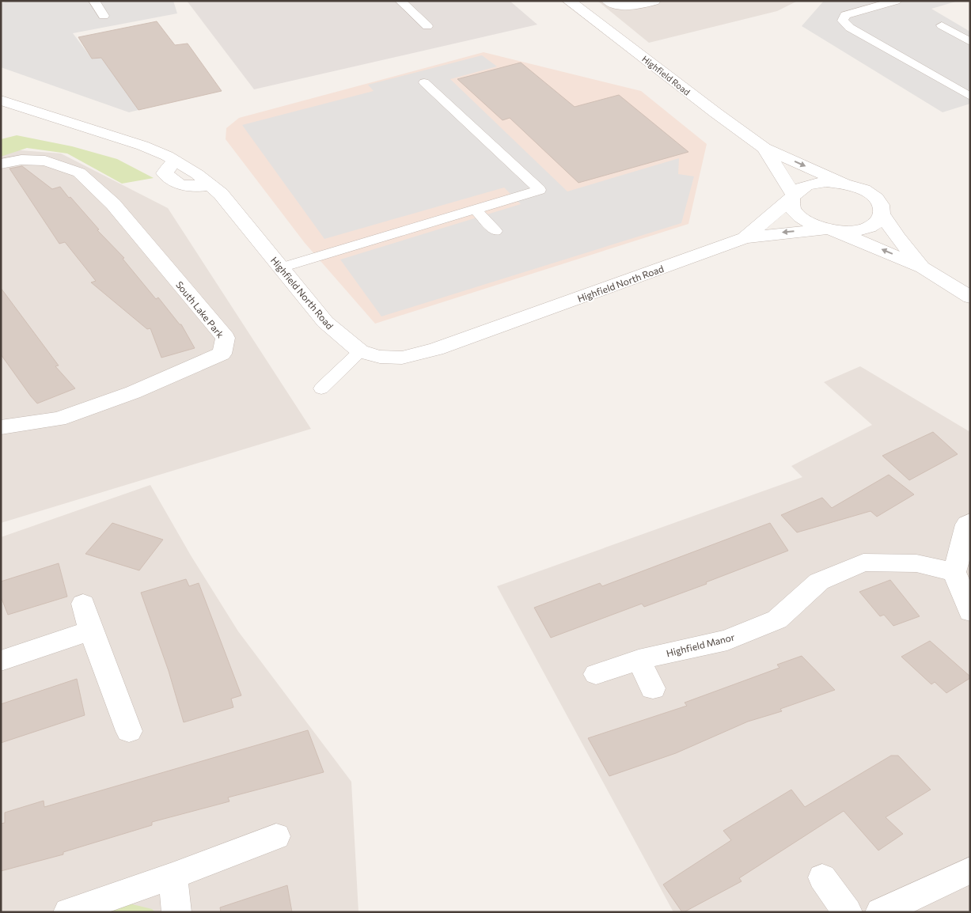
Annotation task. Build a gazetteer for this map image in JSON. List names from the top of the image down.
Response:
{
  "streets": {
    "street": [
      "Highfield Road",
      "Highfield North Road",
      "South Lake Park",
      "Highfield Manor"
    ]
  },
  "crossings": [
    ["Highfield Road", "Highfield North Road"]
  ]
}
